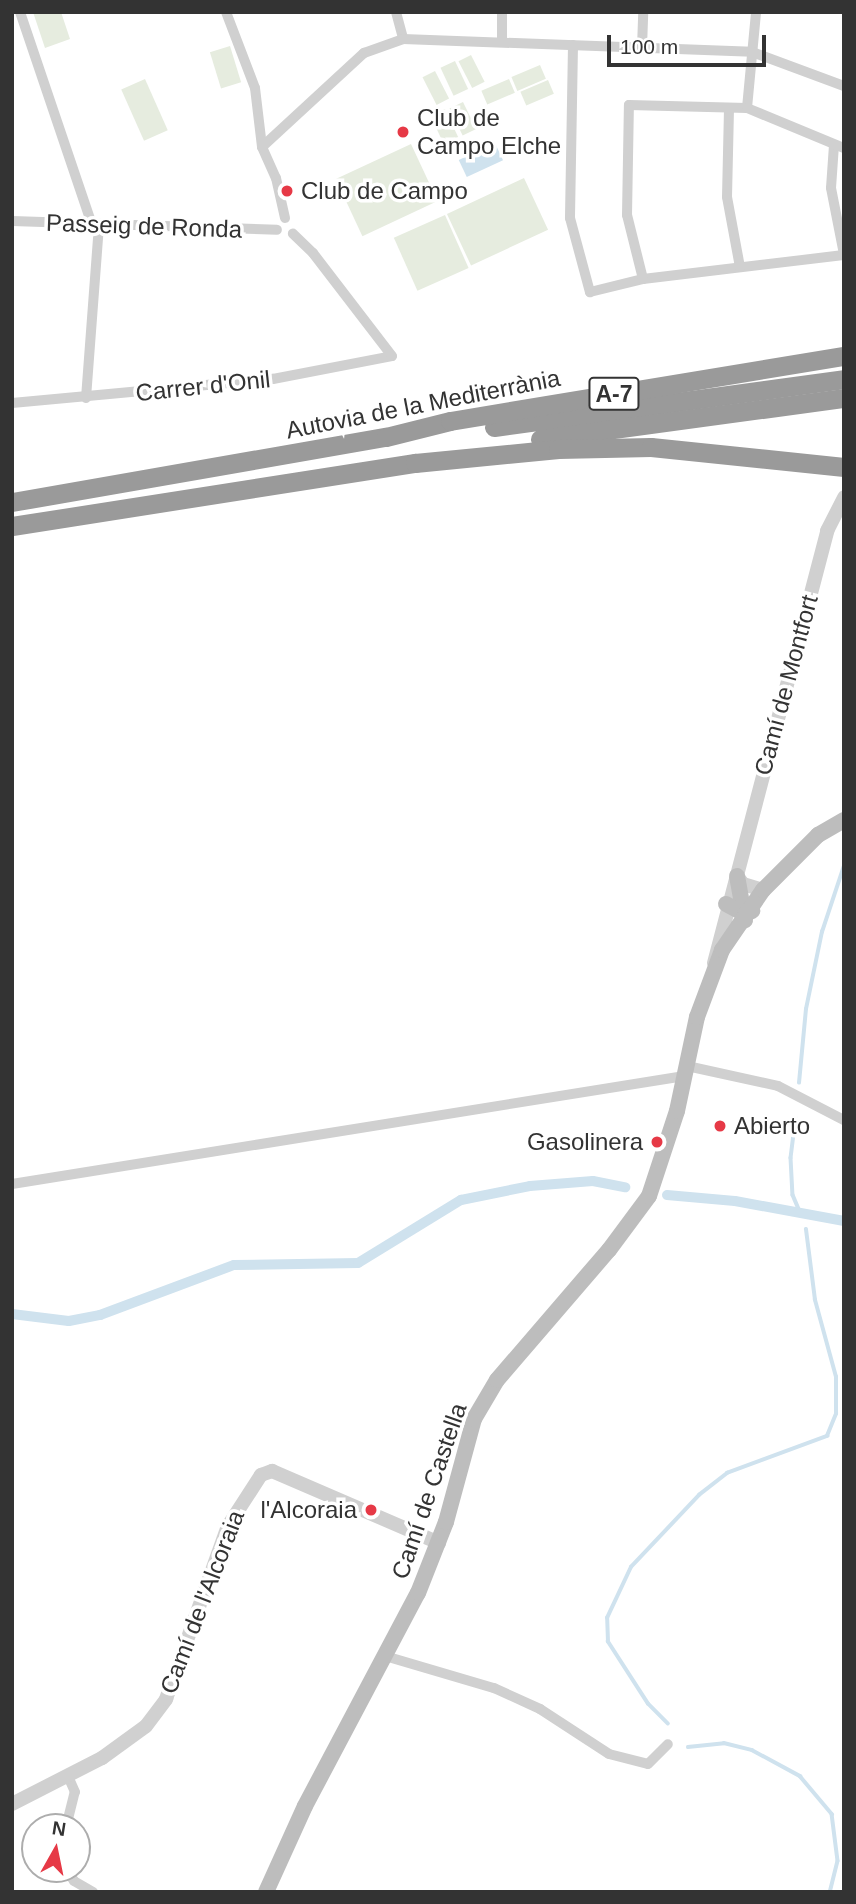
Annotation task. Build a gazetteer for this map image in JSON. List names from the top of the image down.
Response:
{
  "streets": {
    "highway": ["A-7", "Autovia de la Mediterrània"],
    "main road": ["Camí de Castella"],
    "street": [
      "Passeig de Ronda",
      "Carrer d'Onil",
      "Camí de Montfort",
      "Camí de l'Alcoraia"
    ]
  },
  "crossings": [
    ["Passeig de Ronda", "Carrer d'Onil"],
    ["Camí de Montfort", "Camí de Castella"],
    ["Camí de Castella", "Camí de l'Alcoraia"]
  ],
  "places": [
    "Club de Campo Elche",
    "Club de Campo",
    "Abierto",
    "Gasolinera",
    "l'Alcoraia"
  ],
  "scale_bar": "100 m",
  "north": "top"
}
